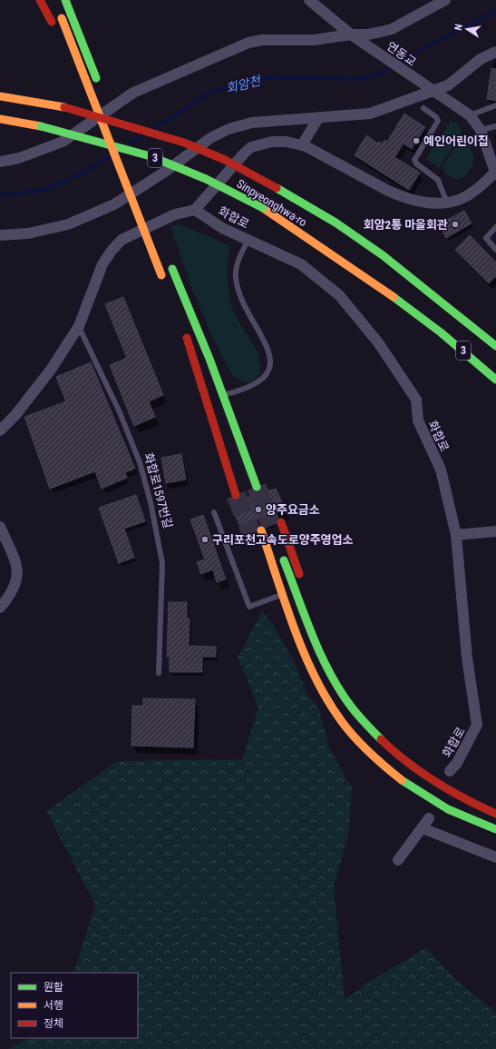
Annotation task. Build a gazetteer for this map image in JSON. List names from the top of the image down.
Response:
{
  "streets": {
    "highway": ["3", "Sinpyeonghwa-ro"],
    "street": ["연동교", "화합로"],
    "lane": ["화합로1597번길"]
  },
  "water": ["회암천"],
  "places": [
    "예인어린이집",
    "회암2통 마을회관",
    "양주요금소",
    "구리포천고속도로양주영업소"
  ],
  "legend": ["원활", "서행", "정체"],
  "north": "left"
}
